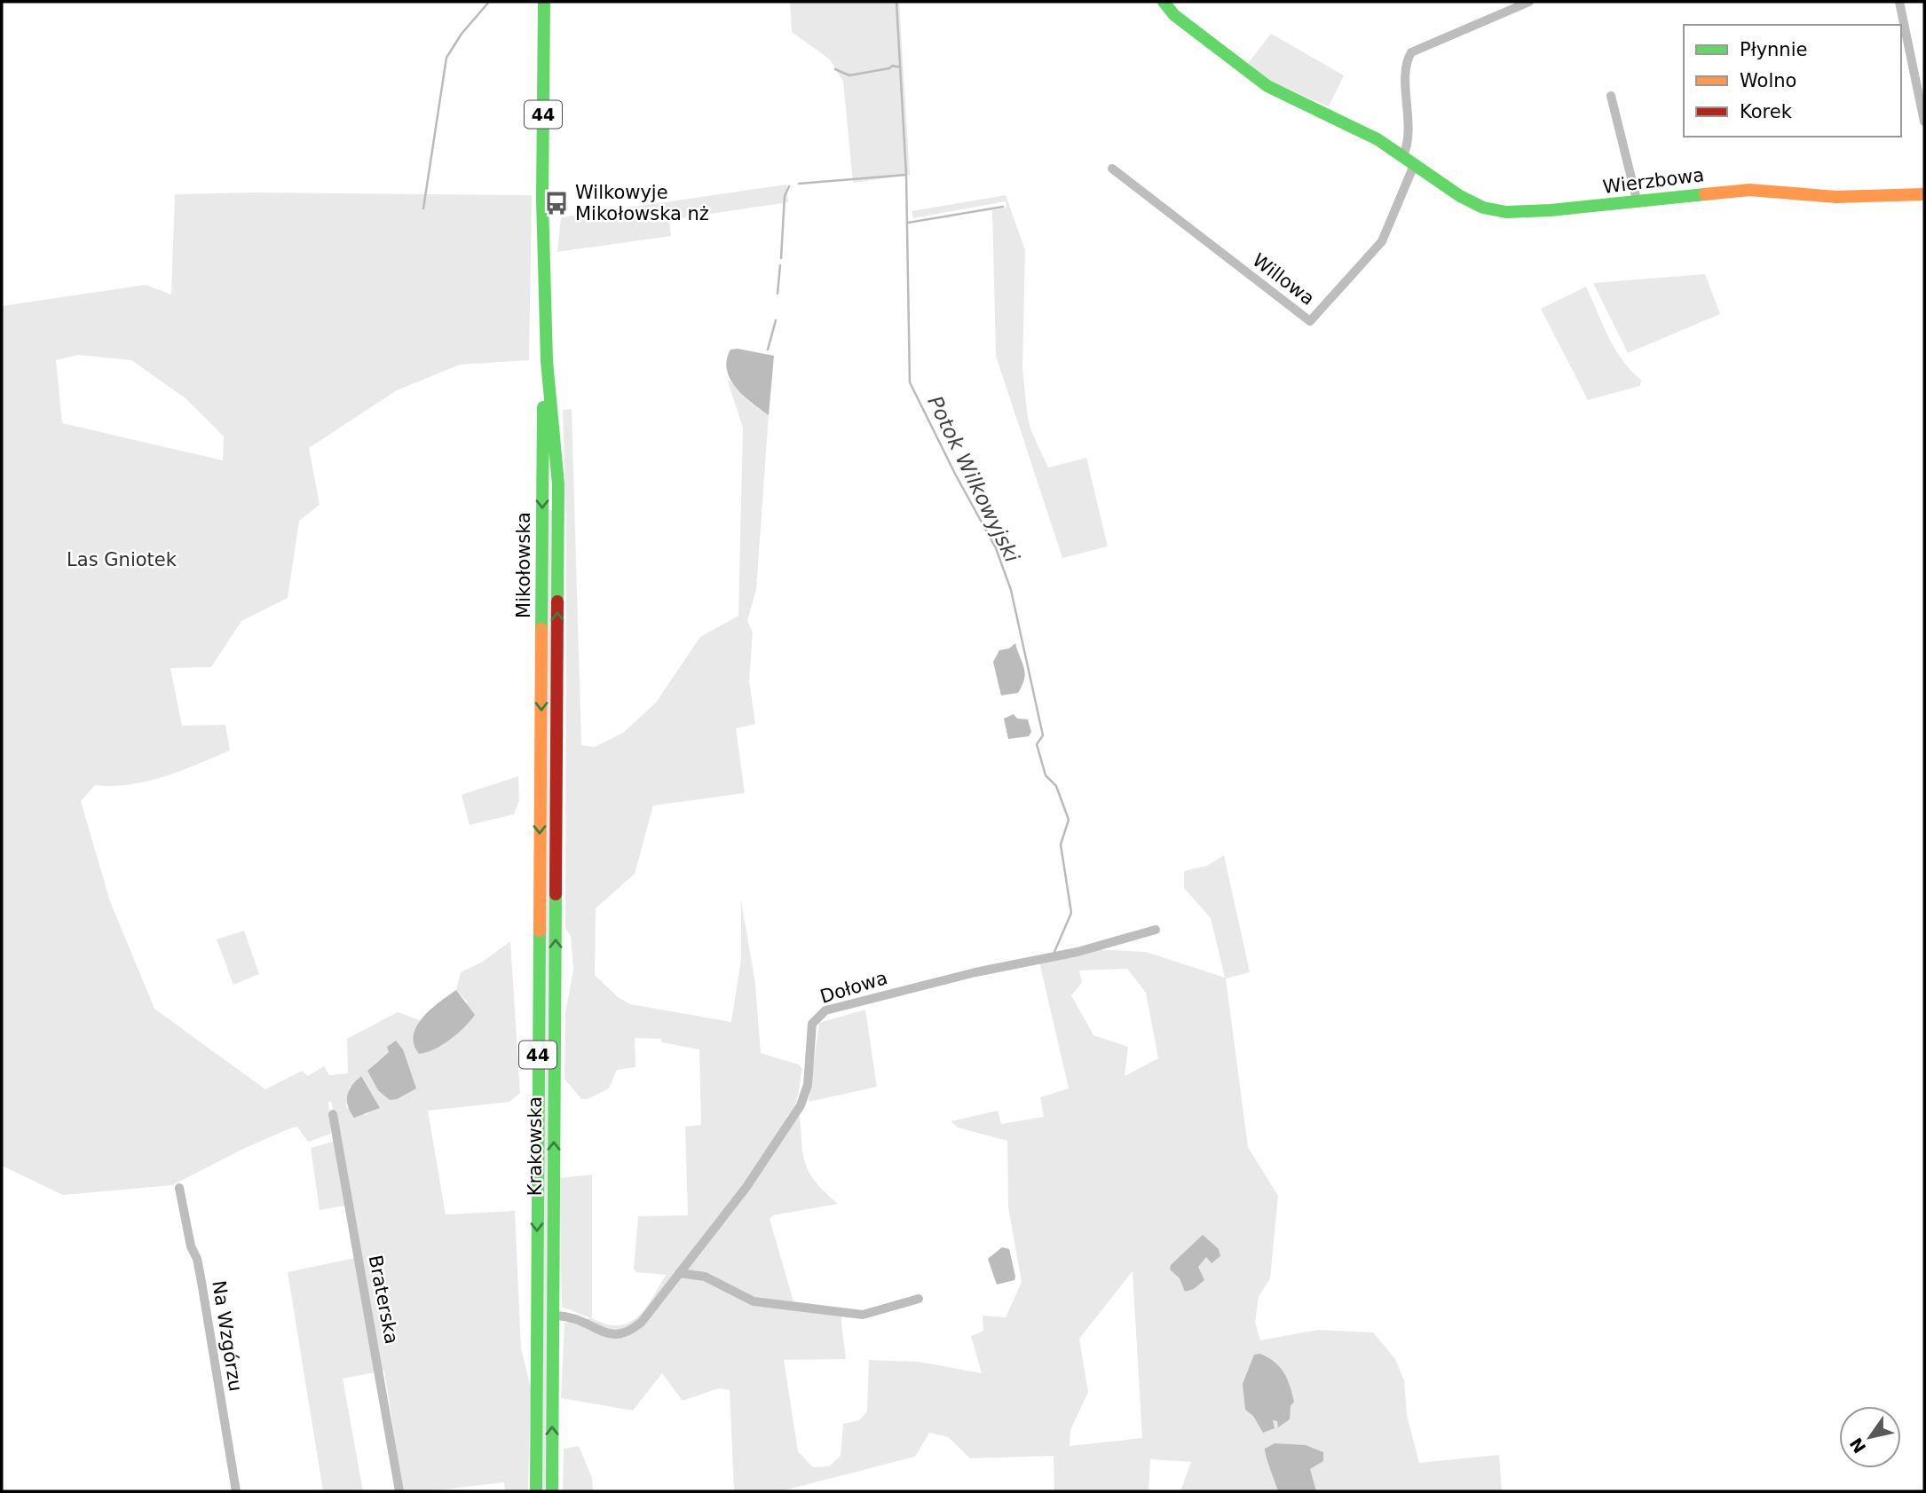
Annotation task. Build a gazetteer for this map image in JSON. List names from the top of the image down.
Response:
{
  "streets": {
    "main road": [
      "44",
      "Wierzbowa",
      "Mikołowska",
      "Krakowska"
    ],
    "street": [
      "Willowa",
      "Dołowa",
      "Braterska",
      "Na Wzgórzu"
    ]
  },
  "crossings": [
    ["Wierzbowa", "Willowa"],
    ["Mikołowska", "Krakowska"],
    ["Dołowa", "Krakowska"]
  ],
  "water": ["Potok Wilkowyjski"],
  "parks": ["Las Gniotek"],
  "places": {
    "bus stop": ["Wilkowyje Mikołowska nż"]
  },
  "legend": ["Płynnie", "Wolno", "Korek"],
  "north": "bottom left"
}
